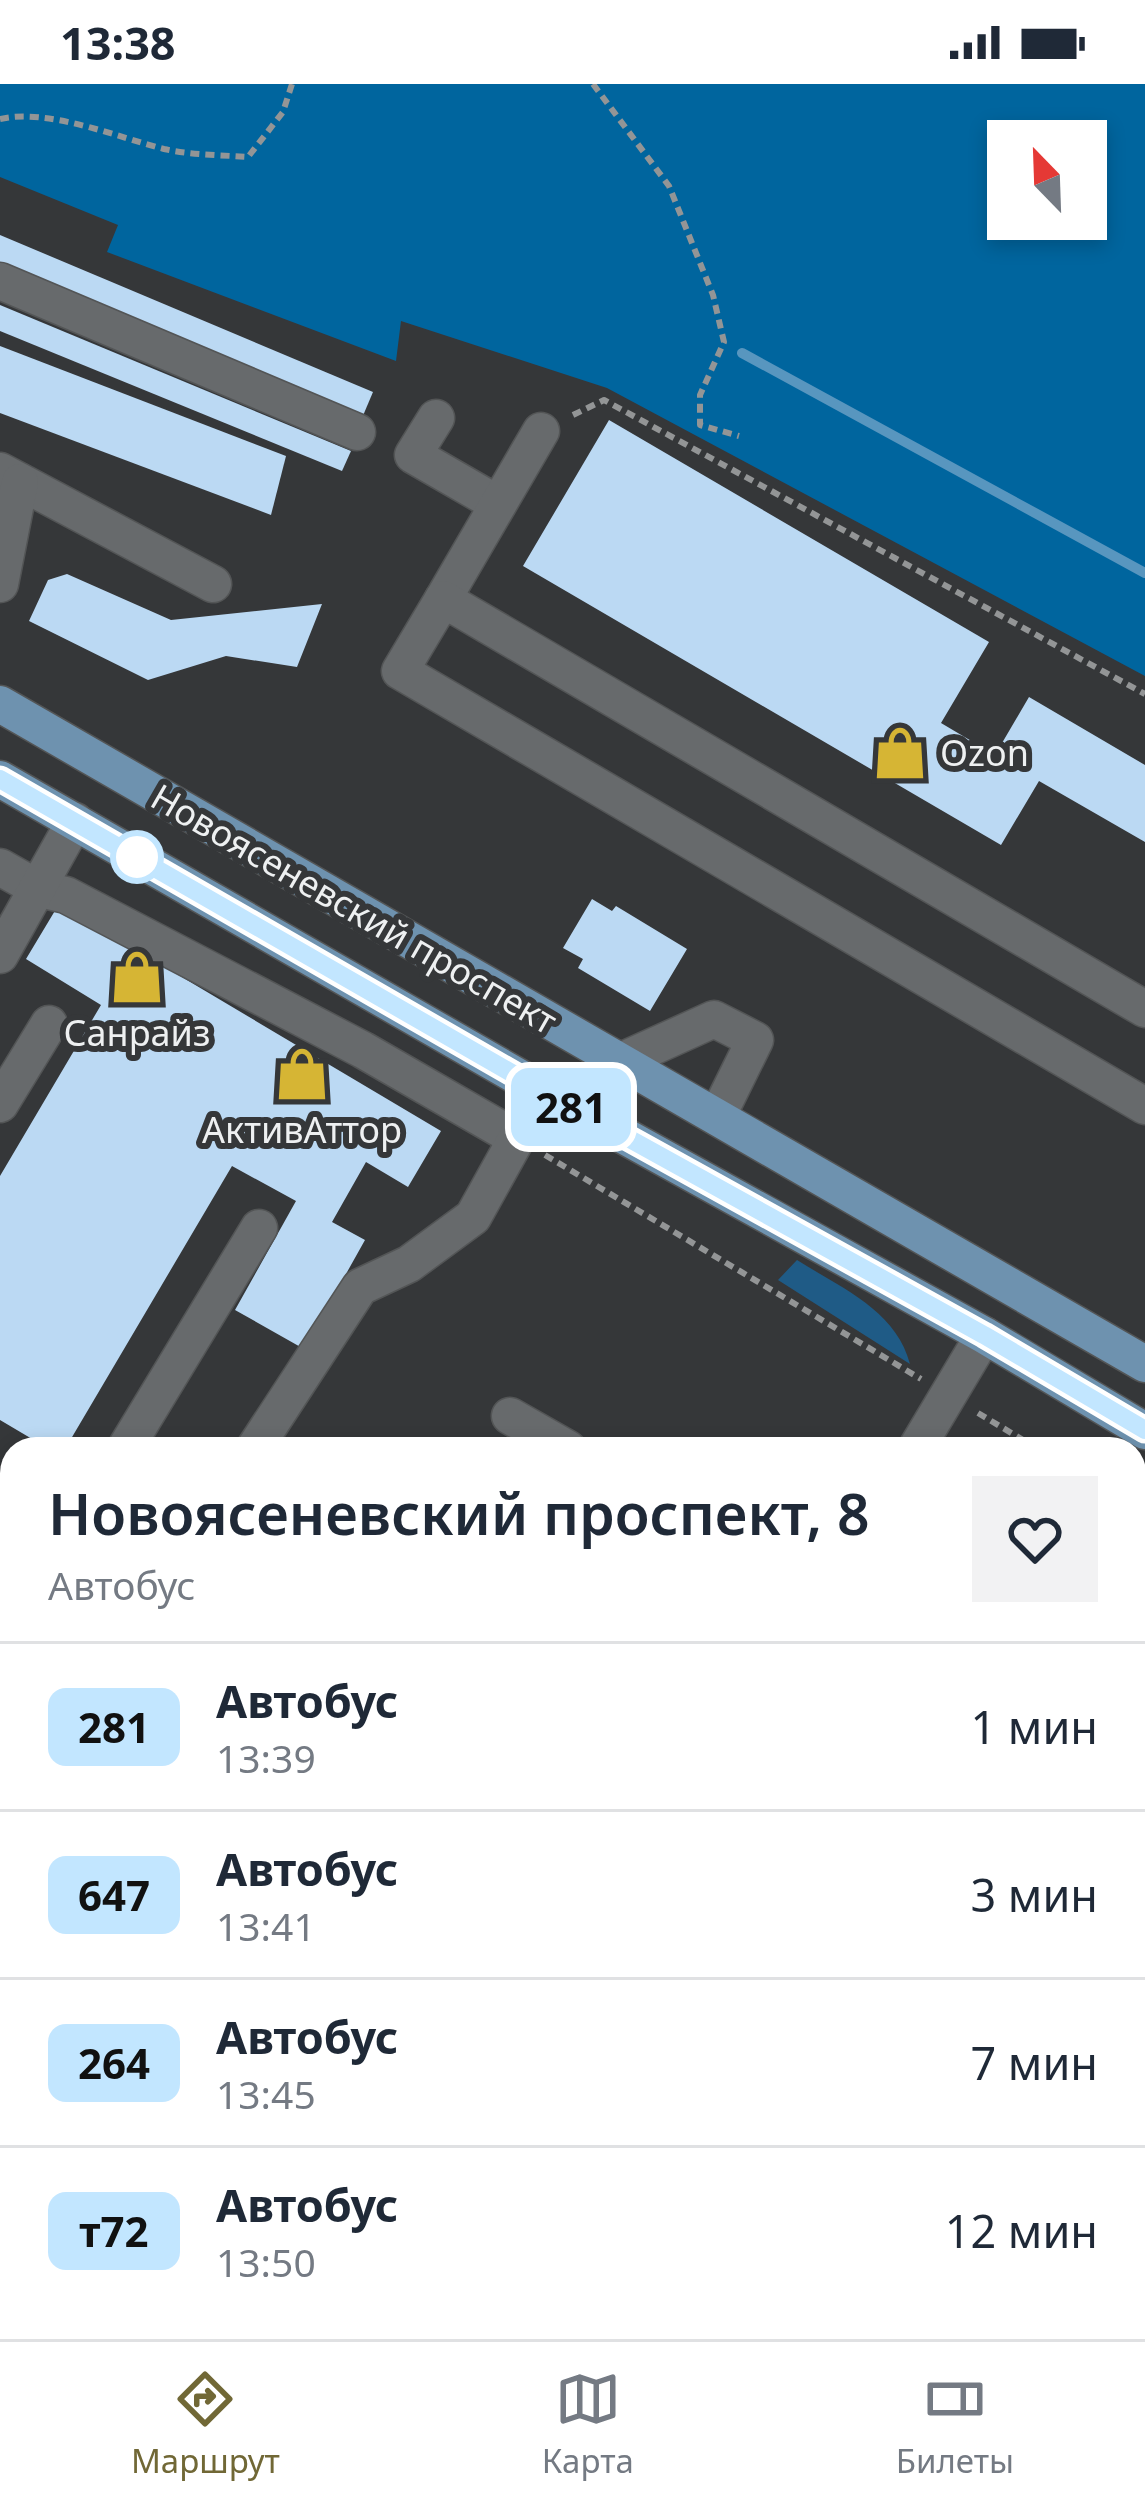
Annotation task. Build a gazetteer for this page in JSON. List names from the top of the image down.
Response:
{
  "streets": {
    "main road": ["Новоясеневский проспект"]
  },
  "places": {
    "shop": ["Ozon", "Санрайз", "АктивАттор"]
  },
  "lines": ["bus line 281"],
  "north": "top left",
  "page": {
    "status": "13:38",
    "on_map": "281",
    "heading": ["Новоясеневский проспект, 8", "Автобус"],
    "list": [
      {
        "mark": "281",
        "name": "Автобус",
        "note": "13:39",
        "value": "1 мин"
      },
      {
        "mark": "647",
        "name": "Автобус",
        "note": "13:41",
        "value": "3 мин"
      },
      {
        "mark": "264",
        "name": "Автобус",
        "note": "13:45",
        "value": "7 мин"
      },
      {
        "mark": "т72",
        "name": "Автобус",
        "note": "13:50",
        "value": "12 мин"
      }
    ],
    "tabs": ["Маршрут", "Карта", "Билеты"]
  }
}
